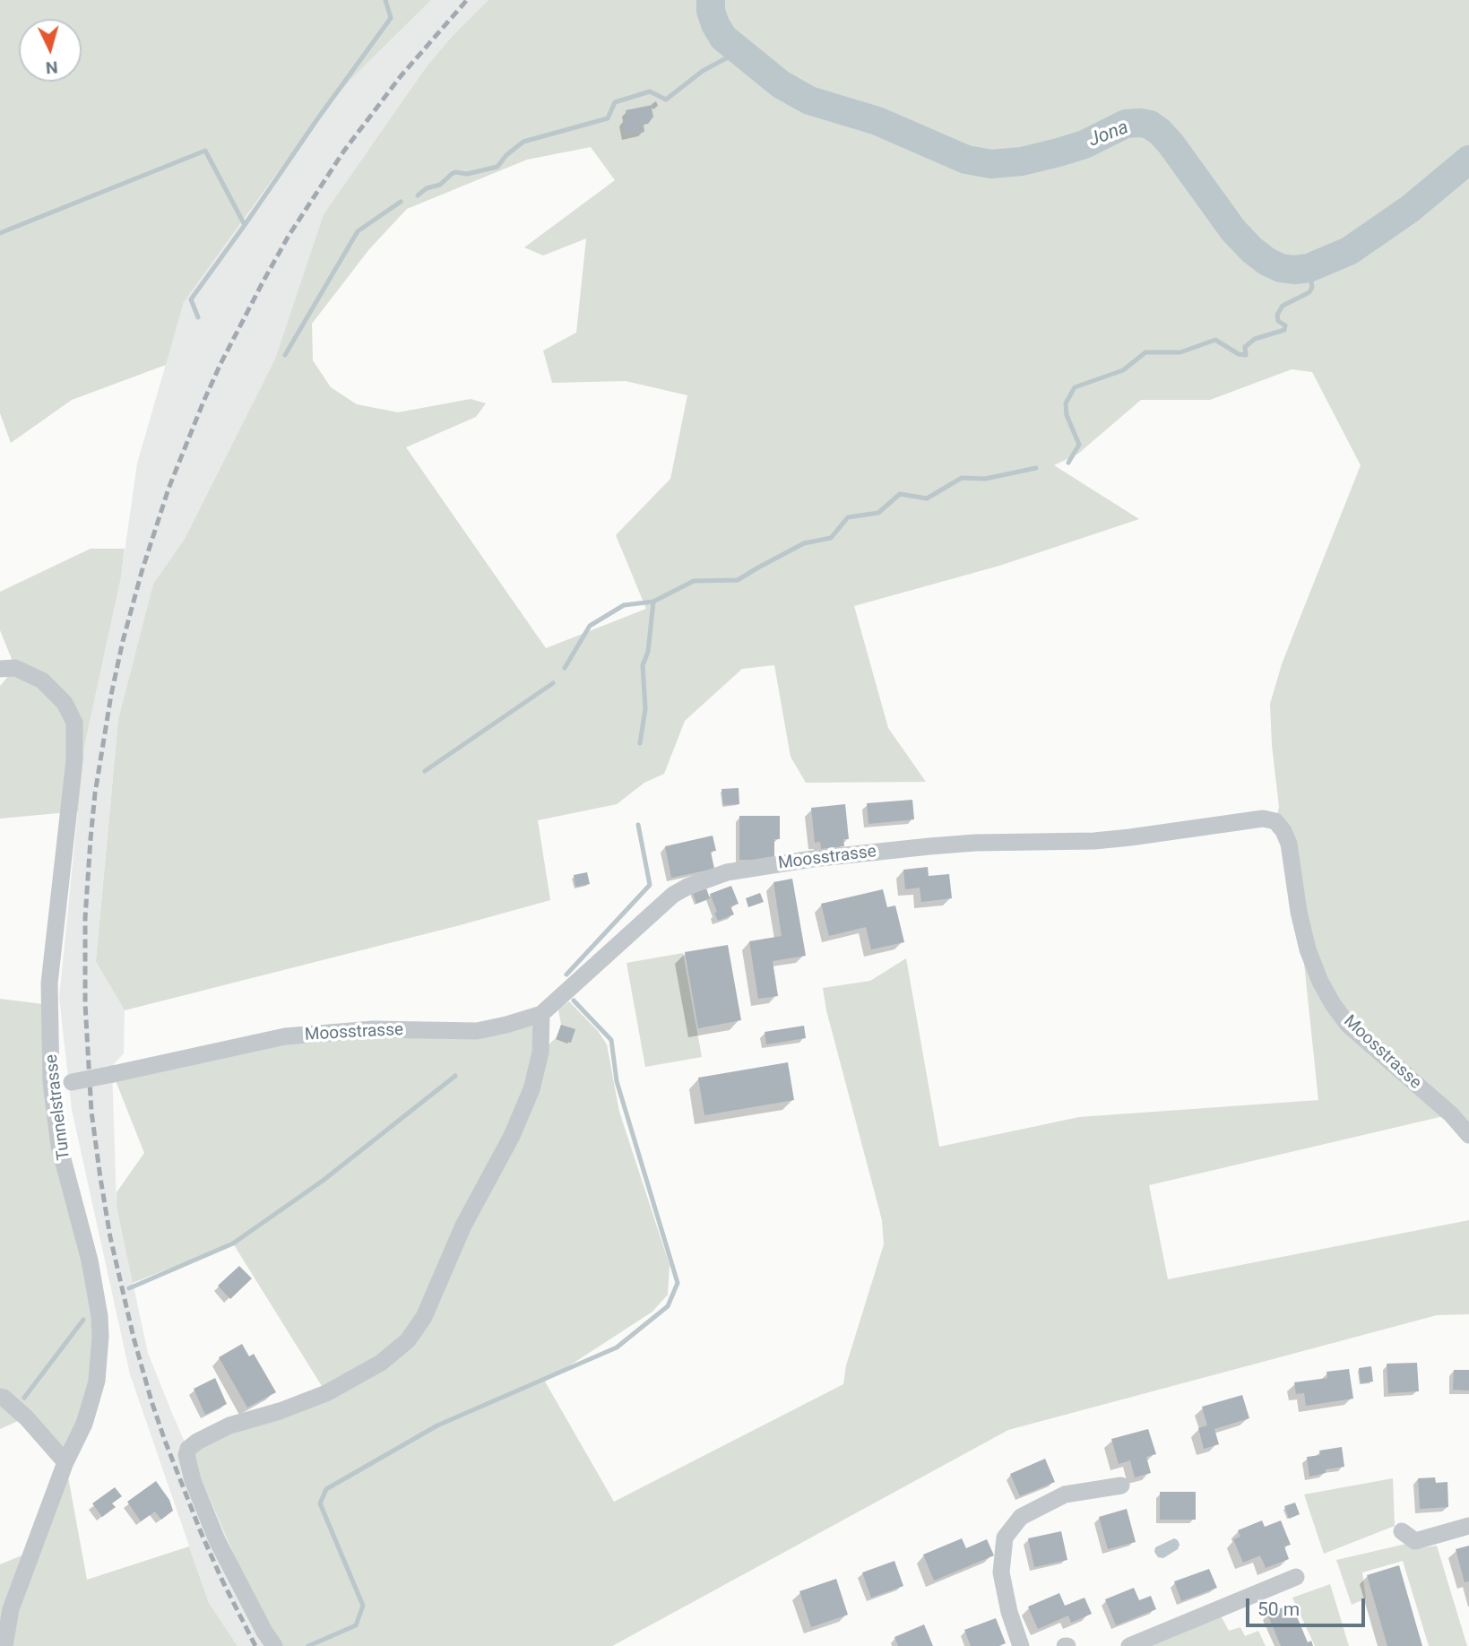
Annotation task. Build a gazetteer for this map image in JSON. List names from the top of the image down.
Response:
{
  "streets": {
    "street": ["Moosstrasse", "Tunnelstrasse"]
  },
  "crossings": [
    ["Moosstrasse", "Tunnelstrasse"]
  ],
  "water": ["Jona"],
  "scale_bar": "50 m",
  "north": "bottom"
}
